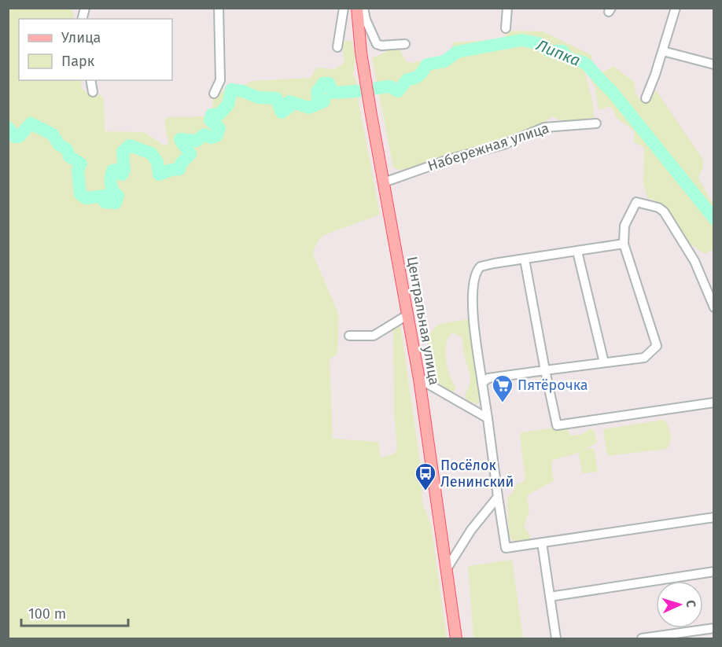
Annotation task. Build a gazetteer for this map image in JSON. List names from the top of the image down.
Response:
{
  "streets": {
    "main road": ["Центральная улица"],
    "street": ["Набережная улица"]
  },
  "crossings": [
    ["Набережная улица", "Центральная улица"]
  ],
  "water": ["Липка"],
  "places": {
    "supermarket": ["Пятёрочка"],
    "bus stop": ["Посёлок Ленинский"]
  },
  "legend": ["Улица", "Парк"],
  "scale_bar": "100 m",
  "north": "right"
}
